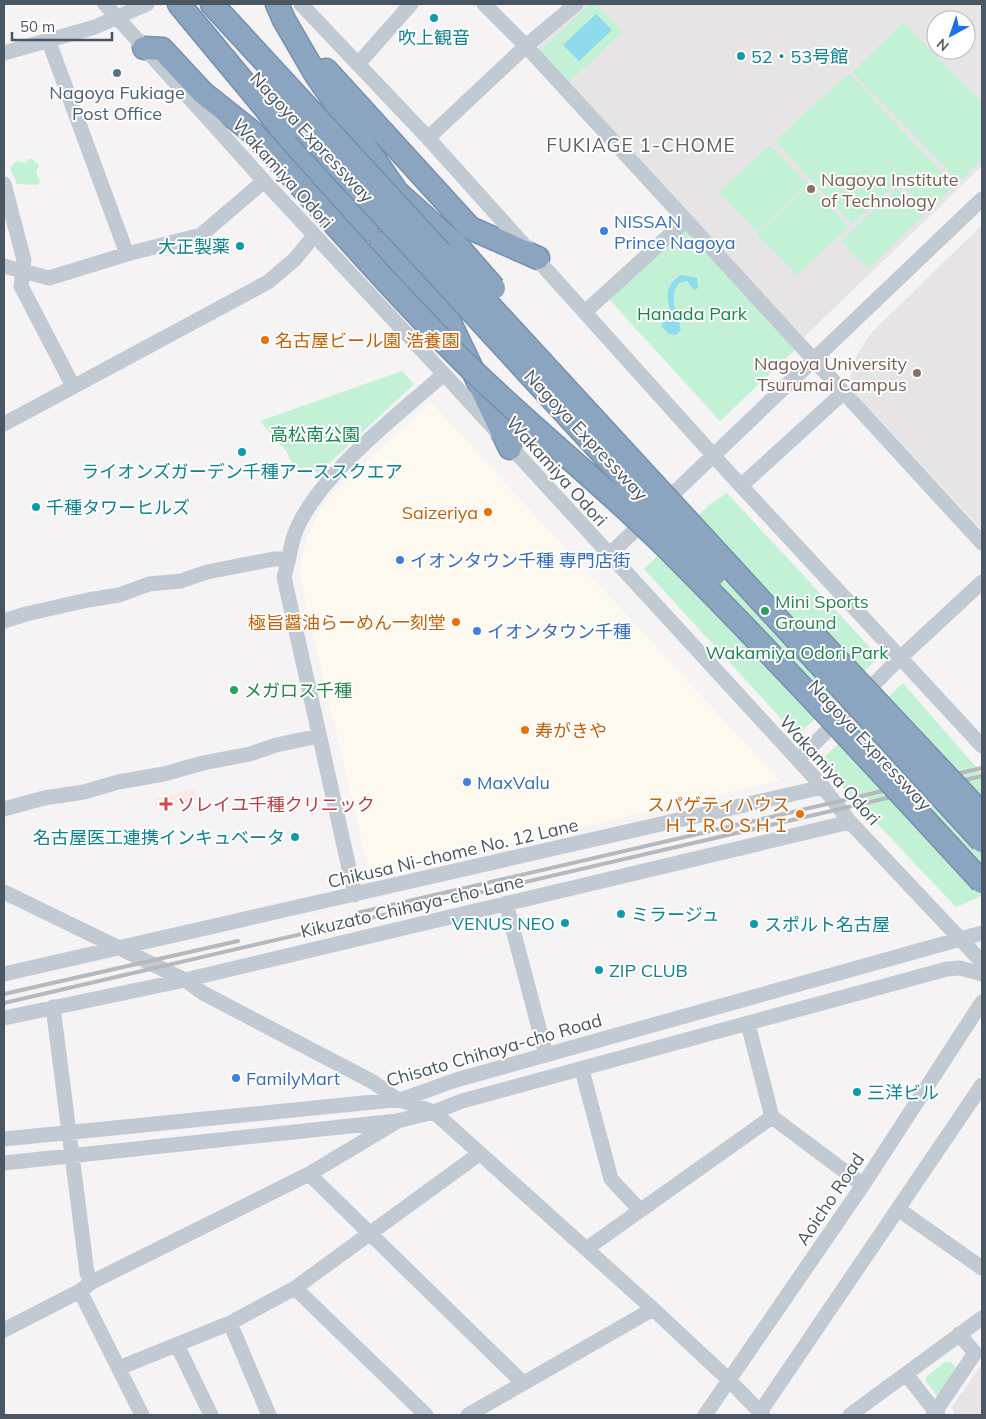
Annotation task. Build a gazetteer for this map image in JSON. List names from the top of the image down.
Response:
{
  "streets": {
    "highway": ["Nagoya Expressway"],
    "street": [
      "Wakamiya Odori",
      "Chikusa Ni-chome No. 12 Lane",
      "Kikuzato Chihaya-cho Lane",
      "Chisato Chihaya-cho Road",
      "Aoicho Road"
    ]
  },
  "crossings": [
    ["Wakamiya Odori", "Chikusa Ni-chome No. 12 Lane"],
    ["Wakamiya Odori", "Kikuzato Chihaya-cho Lane"],
    ["Wakamiya Odori", "Chisato Chihaya-cho Road"]
  ],
  "districts": ["FUKIAGE 1-CHOME"],
  "parks": ["Hanada Park", "高松南公園", "Wakamiya Odori Park"],
  "places": {
    "other": [
      "吹上観音",
      "52・53号館",
      "Nagoya Fukiage Post Office",
      "Nagoya Institute of Technology",
      "NISSAN Prince Nagoya",
      "大正製薬",
      "名古屋ビール園 浩養園",
      "Nagoya University Tsurumai Campus",
      "ライオンズガーデン千種アーススクエア",
      "千種タワーヒルズ",
      "Saizeriya",
      "イオンタウン千種 専門店街",
      "Mini Sports Ground",
      "極旨醤油らーめん一刻堂",
      "イオンタウン千種",
      "メガロス千種",
      "寿がきや",
      "MaxValu",
      "スパゲティハウス ＨＩＲＯＳＨＩ",
      "名古屋医工連携インキュベータ",
      "ミラージュ",
      "VENUS NEO",
      "スポルト名古屋",
      "ZIP CLUB",
      "FamilyMart",
      "三洋ビル"
    ],
    "health": ["ソレイユ千種クリニック"]
  },
  "scale_bar": "50 m",
  "north": "bottom left"
}
